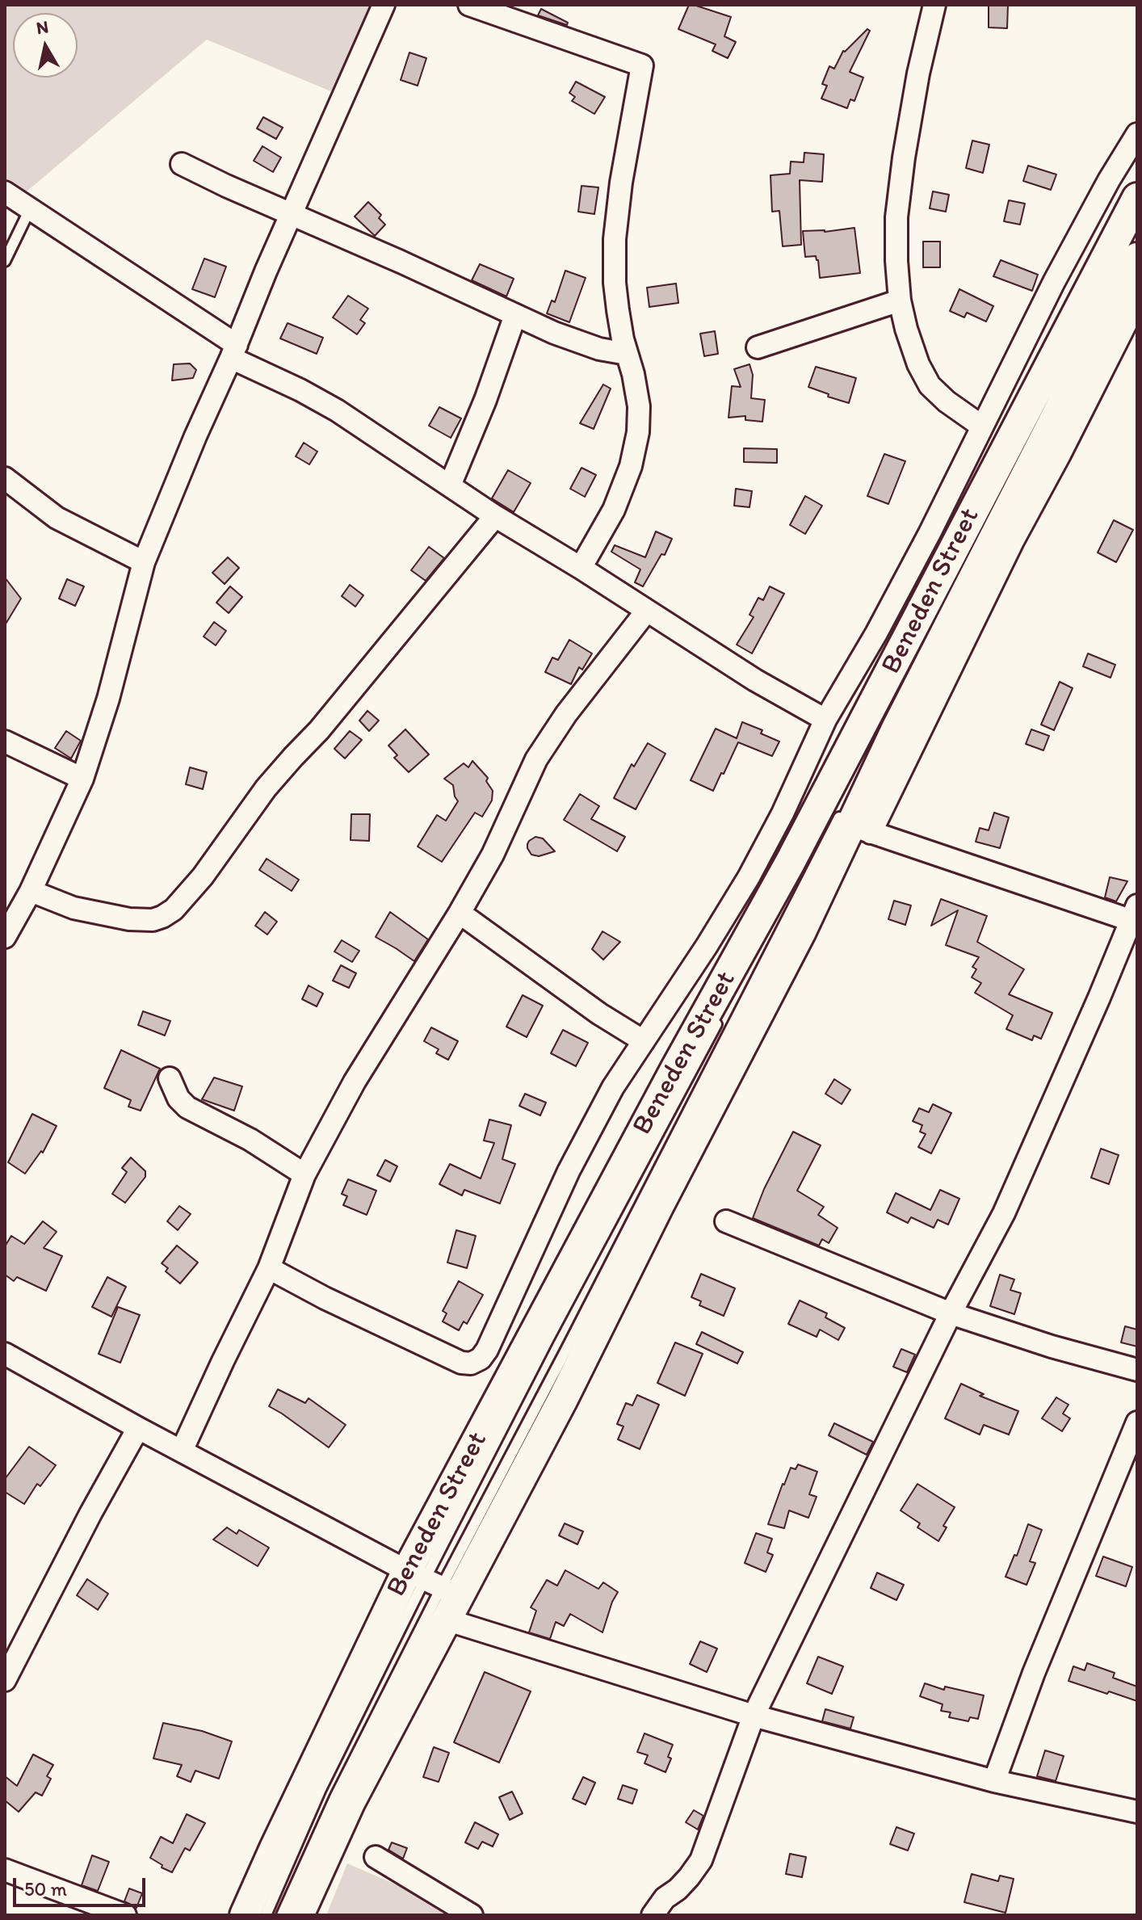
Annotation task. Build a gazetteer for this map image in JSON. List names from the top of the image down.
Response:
{
  "streets": {
    "main road": ["Beneden Street"]
  },
  "scale_bar": "50 m",
  "north": "top"
}
